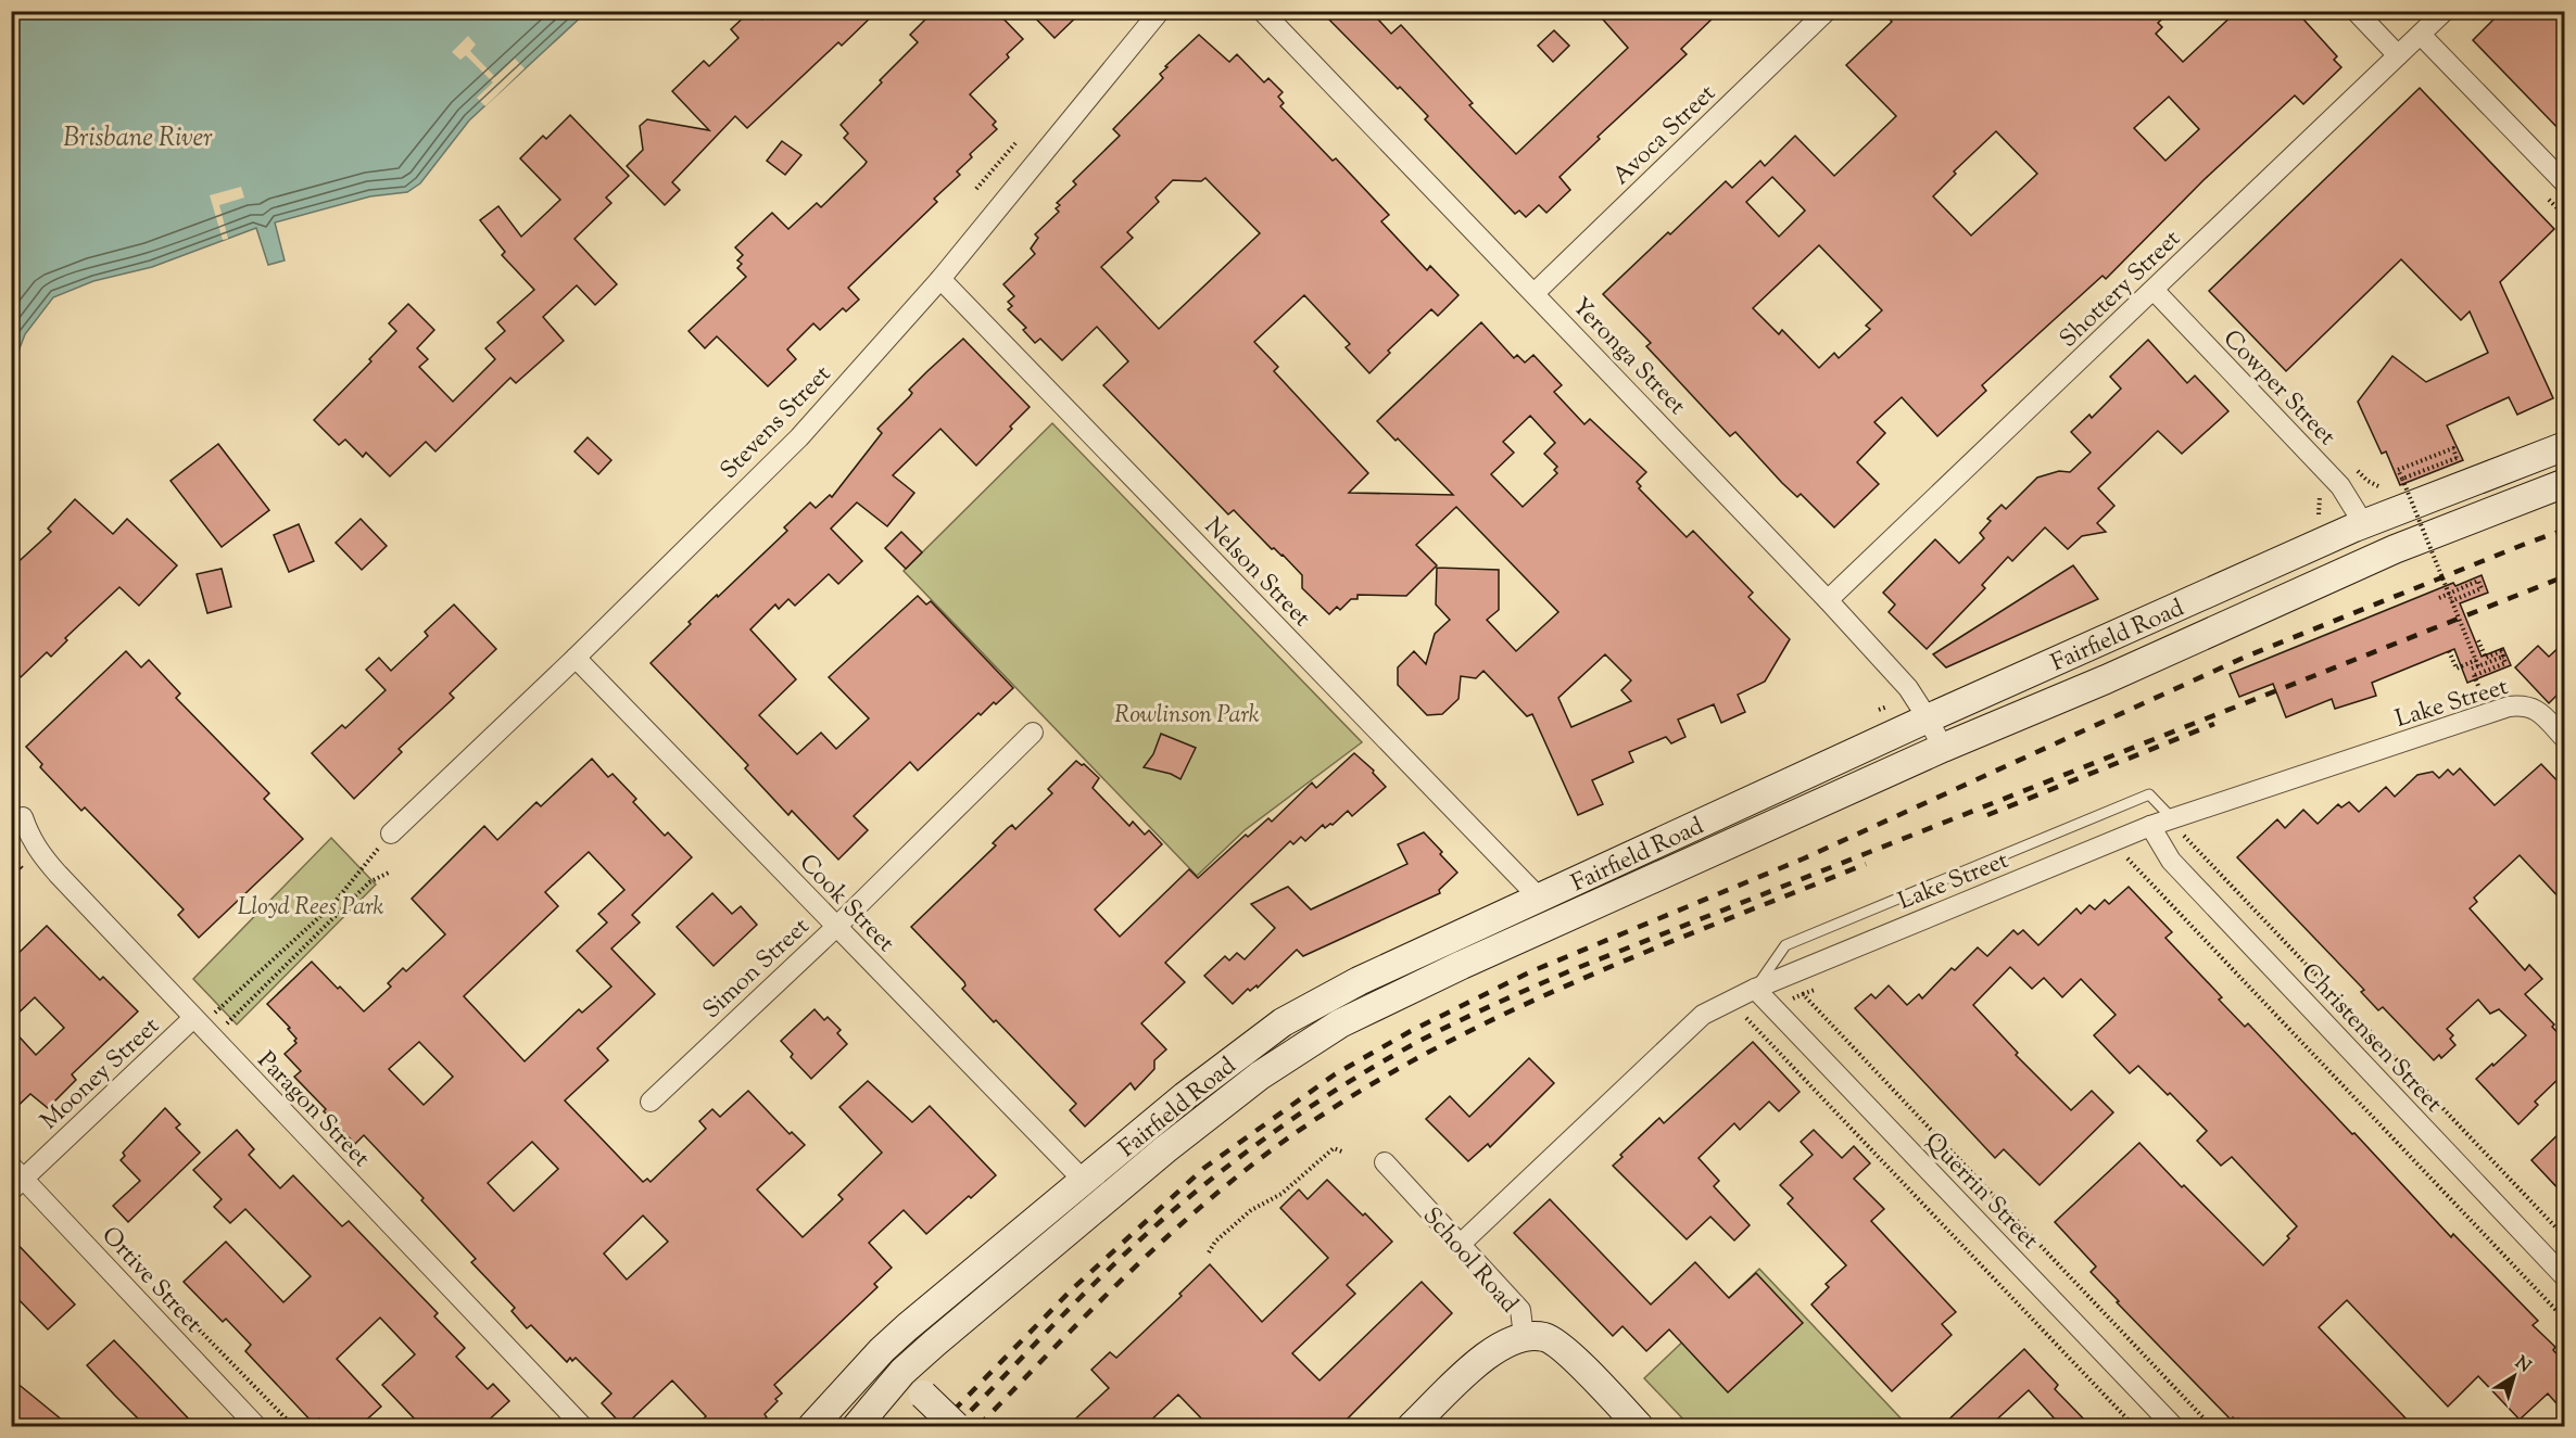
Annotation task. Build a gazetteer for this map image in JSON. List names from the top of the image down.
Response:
{
  "streets": {
    "main road": ["Fairfield Road", "School Road"],
    "street": [
      "Avoca Street",
      "Shottery Street",
      "Yeronga Street",
      "Cowper Street",
      "Stevens Street",
      "Nelson Street",
      "Lake Street",
      "Cook Street",
      "Simon Street",
      "Christensen Street",
      "Mooney Street",
      "Paragon Street",
      "Querrin Street",
      "Ortive Street"
    ]
  },
  "crossings": [
    ["Avoca Street", "Yeronga Street"],
    ["Shottery Street", "Yeronga Street"],
    ["Shottery Street", "Cowper Street"],
    ["Yeronga Street", "Fairfield Road"],
    ["Cowper Street", "Fairfield Road"],
    ["Stevens Street", "Nelson Street"],
    ["Stevens Street", "Cook Street"],
    ["Nelson Street", "Fairfield Road"],
    ["Fairfield Road", "Cook Street"],
    ["Lake Street", "Christensen Street"],
    ["Lake Street", "Querrin Street"],
    ["Lake Street", "School Road"],
    ["Cook Street", "Simon Street"],
    ["Mooney Street", "Paragon Street"],
    ["Mooney Street", "Ortive Street"]
  ],
  "water": ["Brisbane River"],
  "parks": ["Rowlinson Park", "Lloyd Rees Park"],
  "north": "top right"
}
